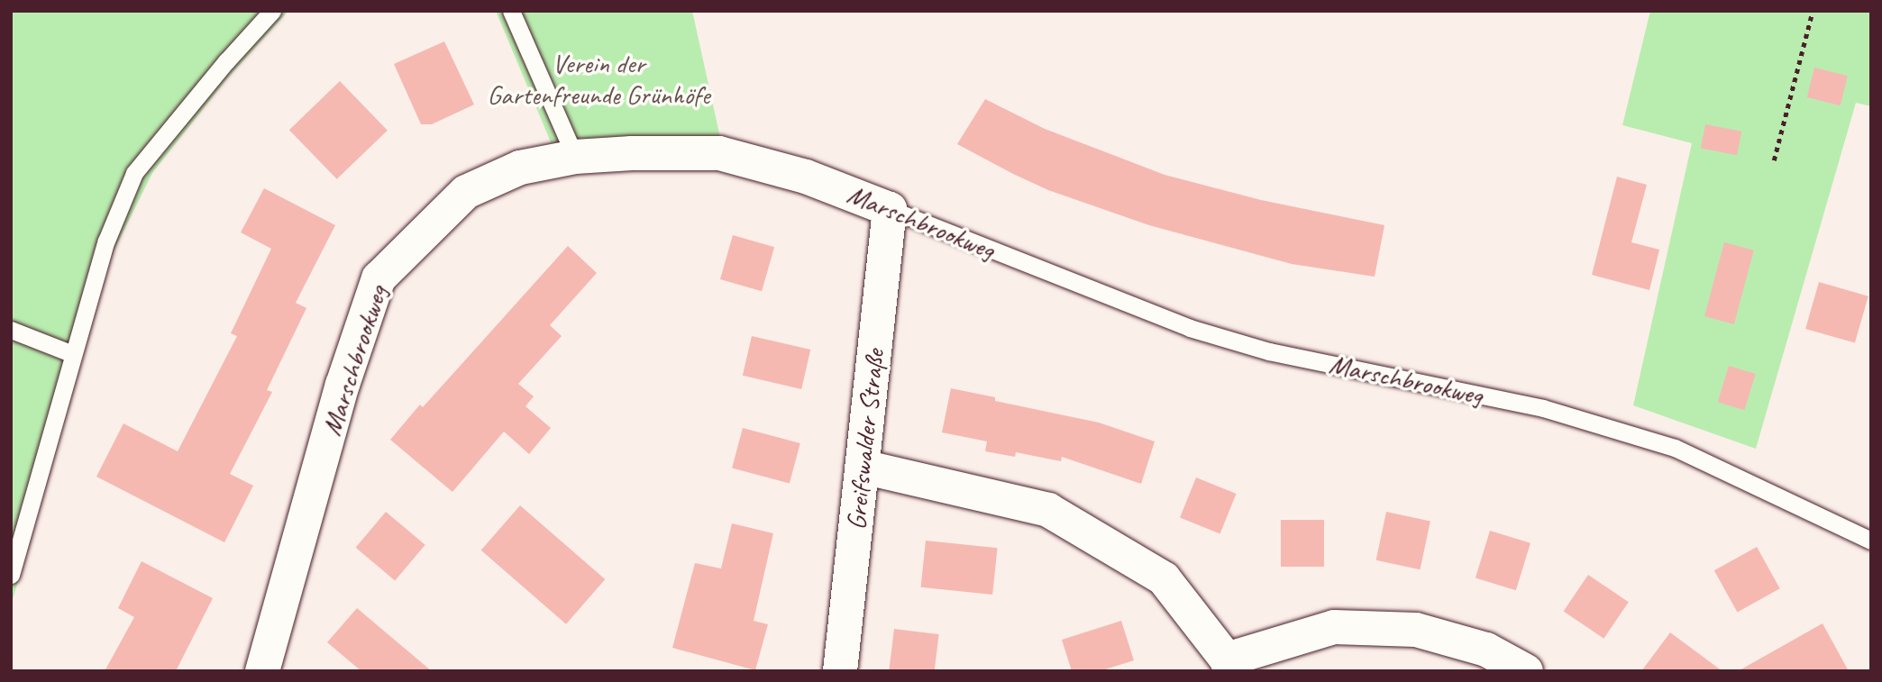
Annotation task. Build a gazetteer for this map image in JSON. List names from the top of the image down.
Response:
{
  "streets": {
    "street": ["Marschbrookweg", "Greifswalder Straße"]
  },
  "crossings": [
    ["Marschbrookweg", "Greifswalder Straße"]
  ],
  "parks": ["Verein der Gartenfreunde Grünhöfe"]
}
